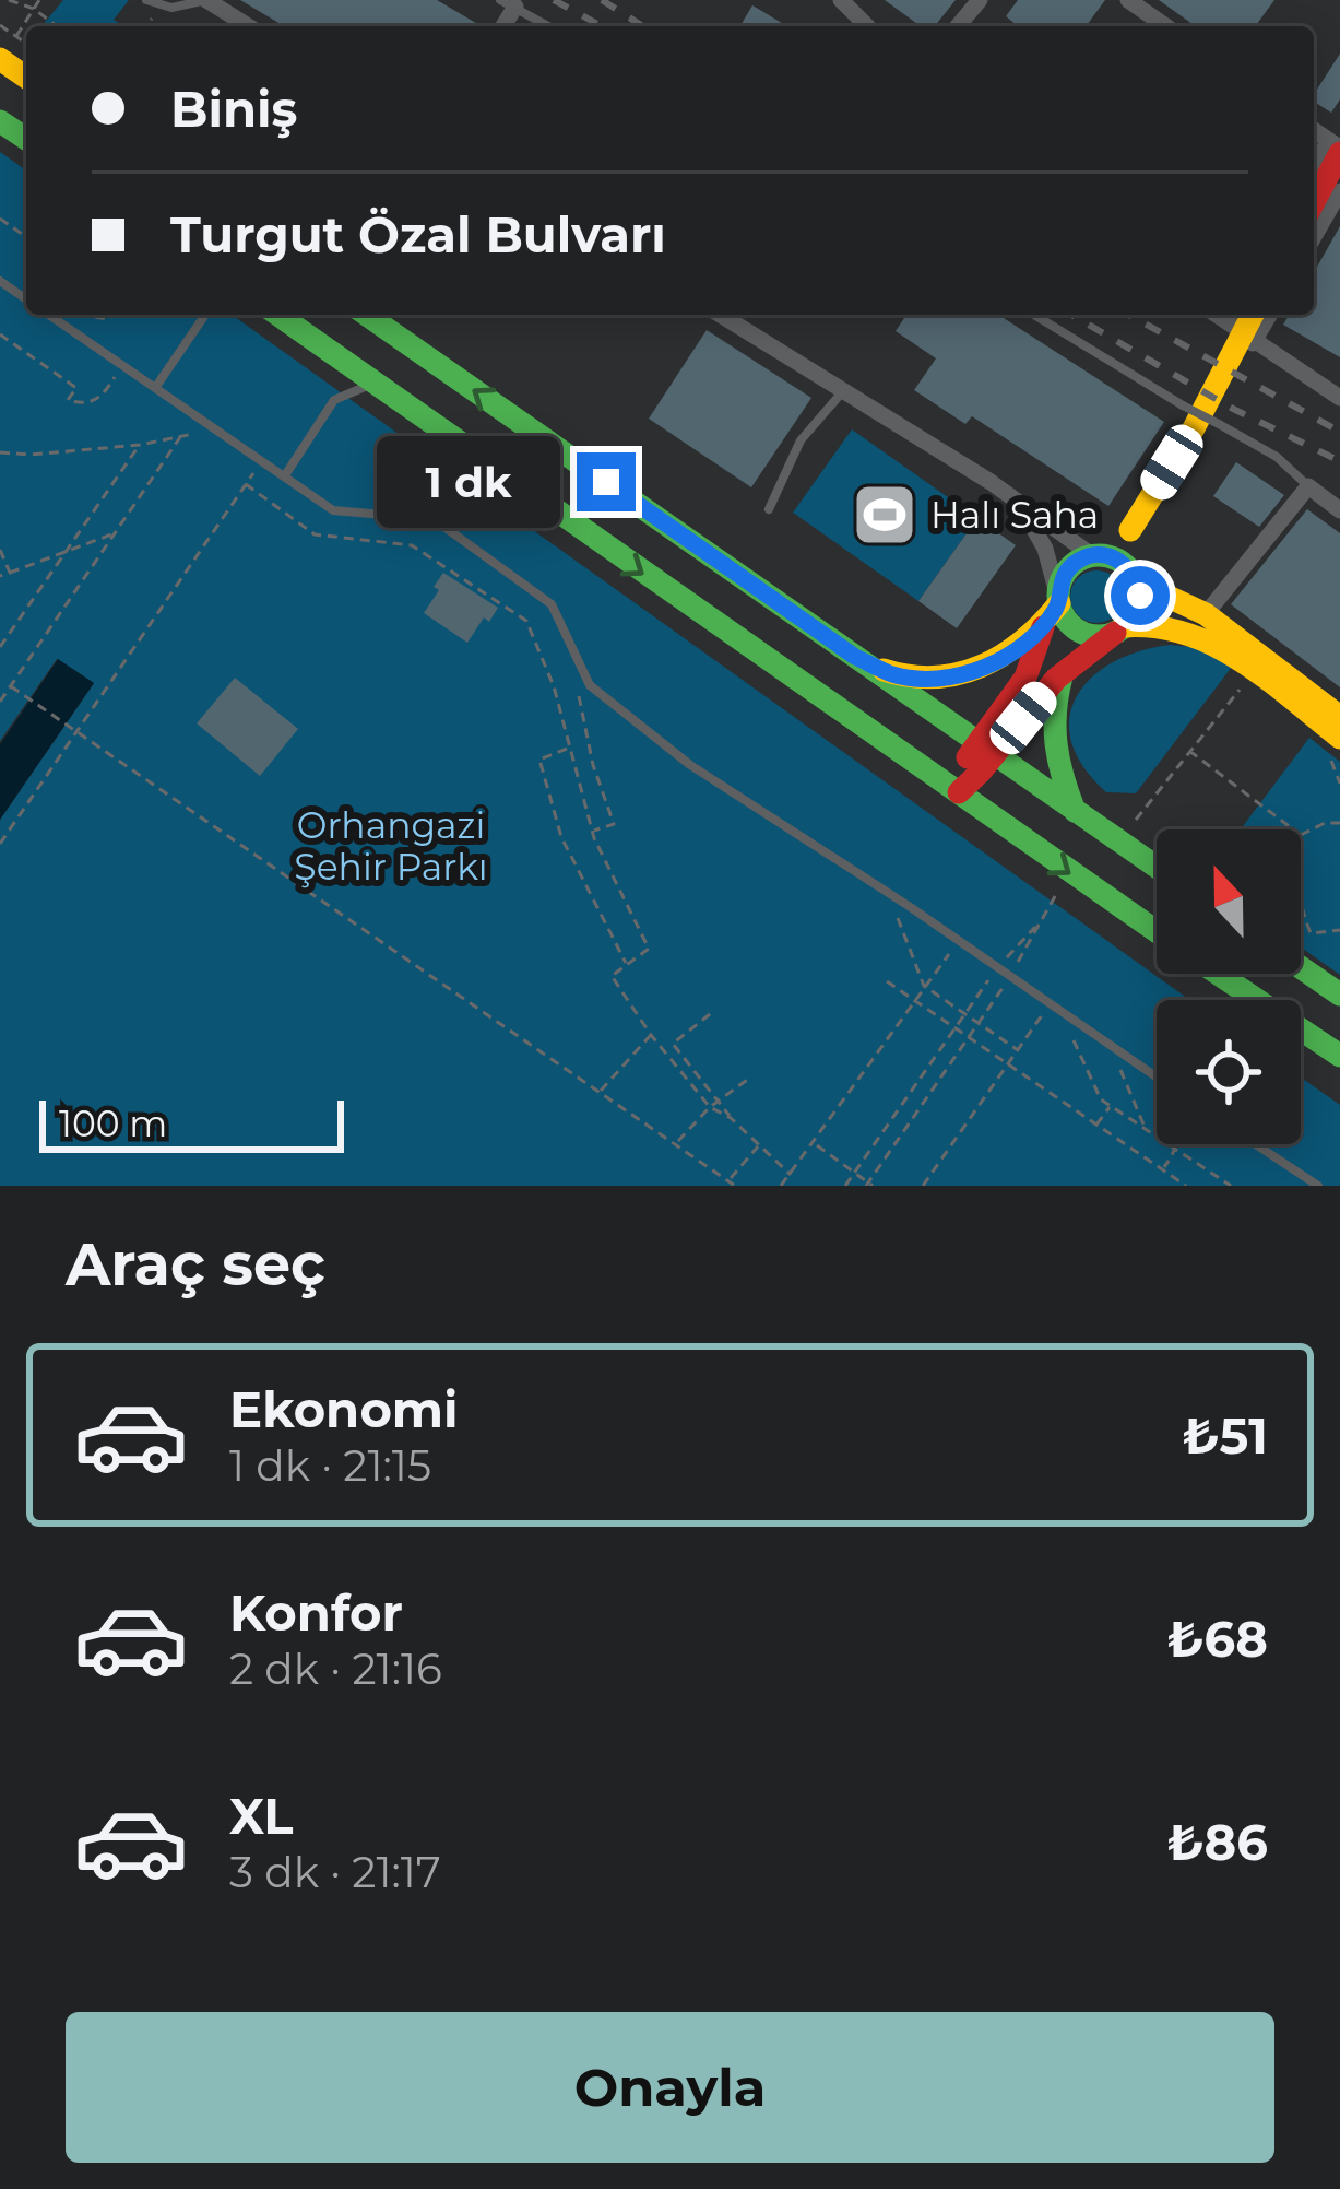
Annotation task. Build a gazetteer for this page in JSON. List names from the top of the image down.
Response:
{
  "parks": ["Orhangazi Şehir Parkı"],
  "places": {
    "sports": ["Halı Saha"]
  },
  "scale_bar": "100 m",
  "north": "top",
  "page": {
    "banner": ["Biniş", "Turgut Özal Bulvarı"],
    "bubble": "1 dk",
    "scale": "100 m",
    "heading": "Araç seç",
    "list": [
      {
        "name": "Ekonomi",
        "note": "1 dk · 21:15",
        "value": "₺51"
      },
      {
        "name": "Konfor",
        "note": "2 dk · 21:16",
        "value": "₺68"
      },
      {
        "name": "XL",
        "note": "3 dk · 21:17",
        "value": "₺86"
      }
    ],
    "buttons": "Onayla"
  }
}
